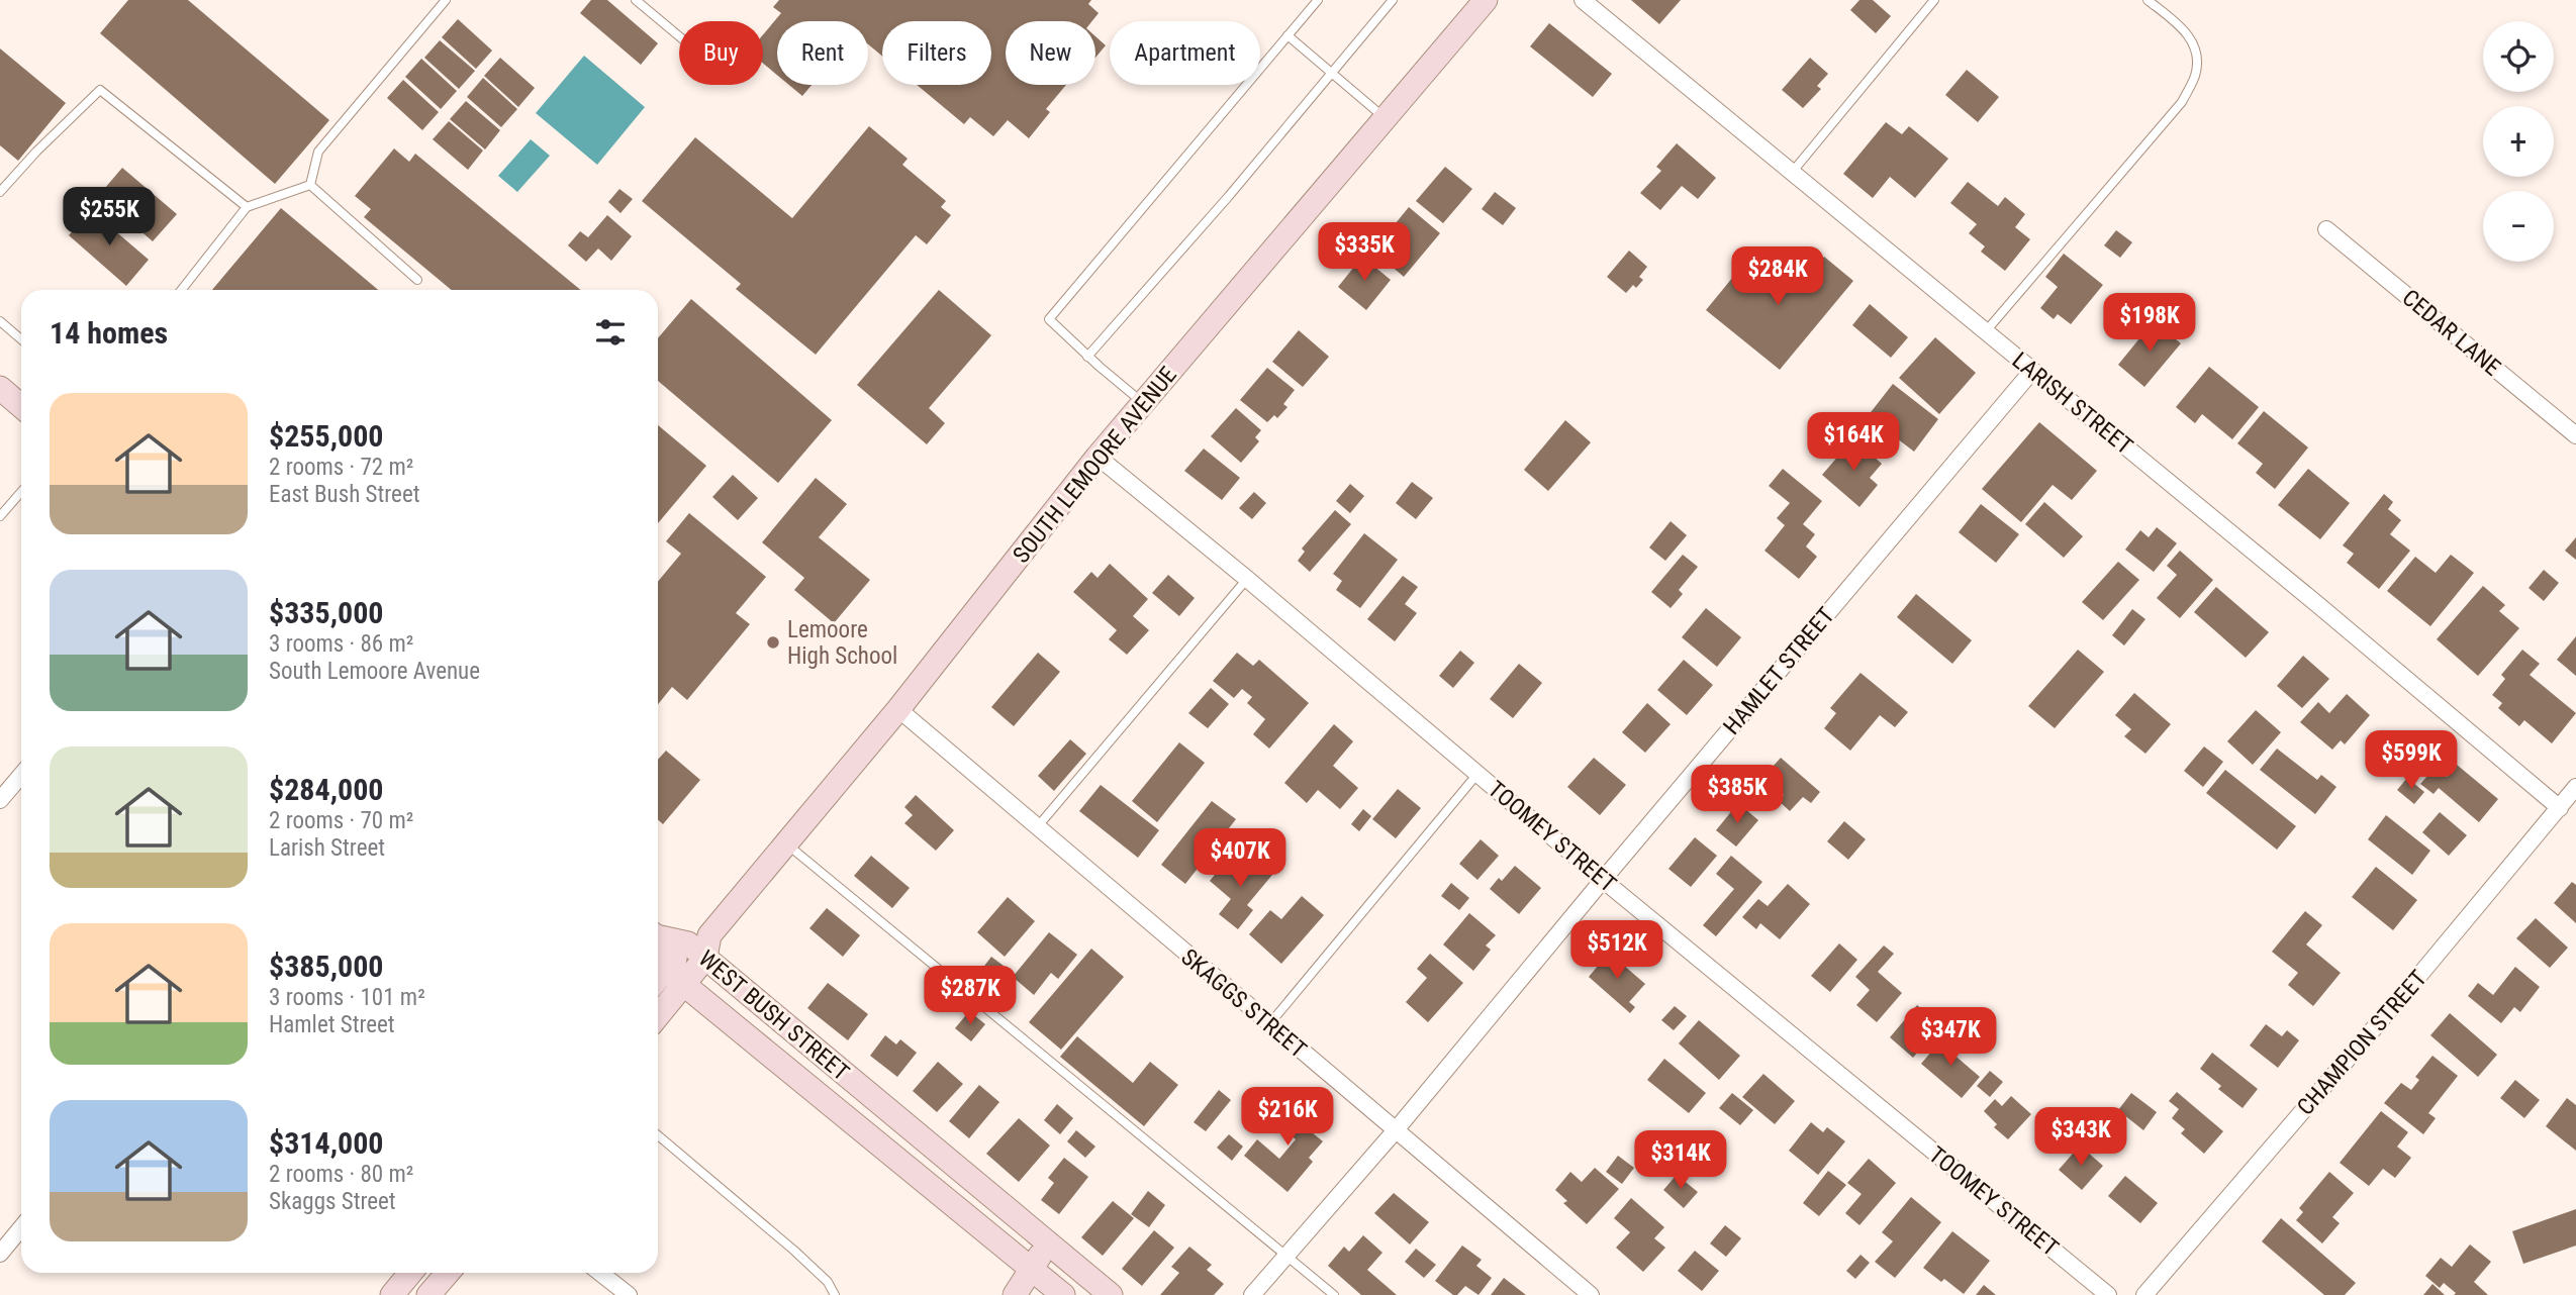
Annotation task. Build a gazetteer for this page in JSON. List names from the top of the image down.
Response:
{
  "streets": {
    "main road": ["SOUTH LEMOORE AVENUE", "WEST BUSH STREET"],
    "street": [
      "CEDAR LANE",
      "LARISH STREET",
      "HAMLET STREET",
      "TOOMEY STREET",
      "SKAGGS STREET",
      "CHAMPION STREET"
    ]
  },
  "crossings": [
    ["LARISH STREET", "HAMLET STREET"],
    ["LARISH STREET", "CHAMPION STREET"],
    ["SOUTH LEMOORE AVENUE", "TOOMEY STREET"],
    ["SOUTH LEMOORE AVENUE", "SKAGGS STREET"],
    ["SOUTH LEMOORE AVENUE", "WEST BUSH STREET"],
    ["HAMLET STREET", "TOOMEY STREET"],
    ["HAMLET STREET", "SKAGGS STREET"]
  ],
  "places": ["Lemoore High School"],
  "page": {
    "map_buttons": ["+", "−"],
    "chip": [
      "Buy",
      "Rent",
      "Filters",
      "New",
      "Apartment"
    ],
    "price": [
      "$255K",
      "$335K",
      "$284K",
      "$198K",
      "$164K",
      "$599K",
      "$385K",
      "$407K",
      "$512K",
      "$287K",
      "$347K",
      "$216K",
      "$343K",
      "$314K"
    ],
    "heading": "14 homes",
    "list": [
      {
        "name": "$255,000",
        "note": "2 rooms · 72 m² · East Bush Street"
      },
      {
        "name": "$335,000",
        "note": "3 rooms · 86 m² · South Lemoore Avenue"
      },
      {
        "name": "$284,000",
        "note": "2 rooms · 70 m² · Larish Street"
      },
      {
        "name": "$385,000",
        "note": "3 rooms · 101 m² · Hamlet Street"
      },
      {
        "name": "$314,000",
        "note": "2 rooms · 80 m² · Skaggs Street"
      }
    ]
  }
}
